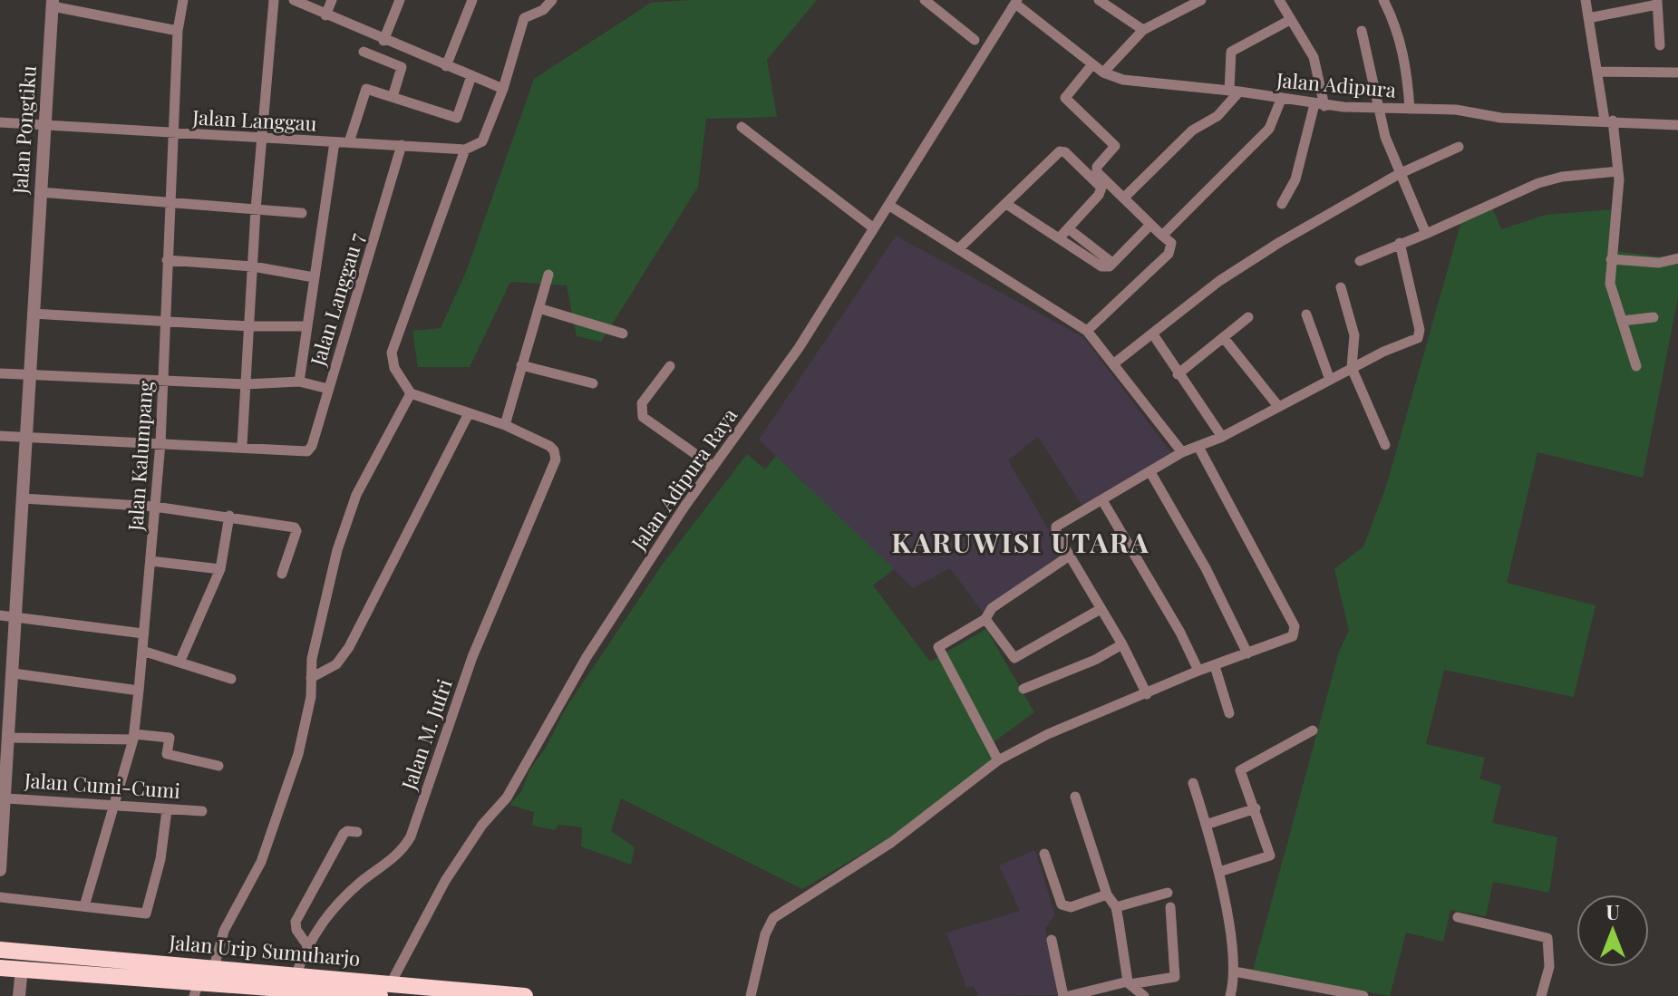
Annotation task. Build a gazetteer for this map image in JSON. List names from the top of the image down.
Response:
{
  "streets": {
    "highway": ["Jalan Urip Sumuharjo"],
    "street": [
      "Jalan Adipura",
      "Jalan Langgau",
      "Jalan Pongtiku",
      "Jalan Langgau 7",
      "Jalan Kalumpang",
      "Jalan Adipura Raya",
      "Jalan M. Jufri",
      "Jalan Cumi-Cumi"
    ]
  },
  "crossings": [
    ["Jalan Adipura", "Jalan Adipura Raya"],
    ["Jalan Langgau", "Jalan Pongtiku"],
    ["Jalan Langgau", "Jalan Langgau 7"],
    ["Jalan Langgau", "Jalan Kalumpang"],
    ["Jalan Pongtiku", "Jalan Cumi-Cumi"],
    ["Jalan Kalumpang", "Jalan Cumi-Cumi"],
    ["Jalan Adipura Raya", "Jalan Urip Sumuharjo"],
    ["Jalan M. Jufri", "Jalan Urip Sumuharjo"]
  ],
  "districts": ["KARUWISI UTARA"],
  "north": "top"
}
